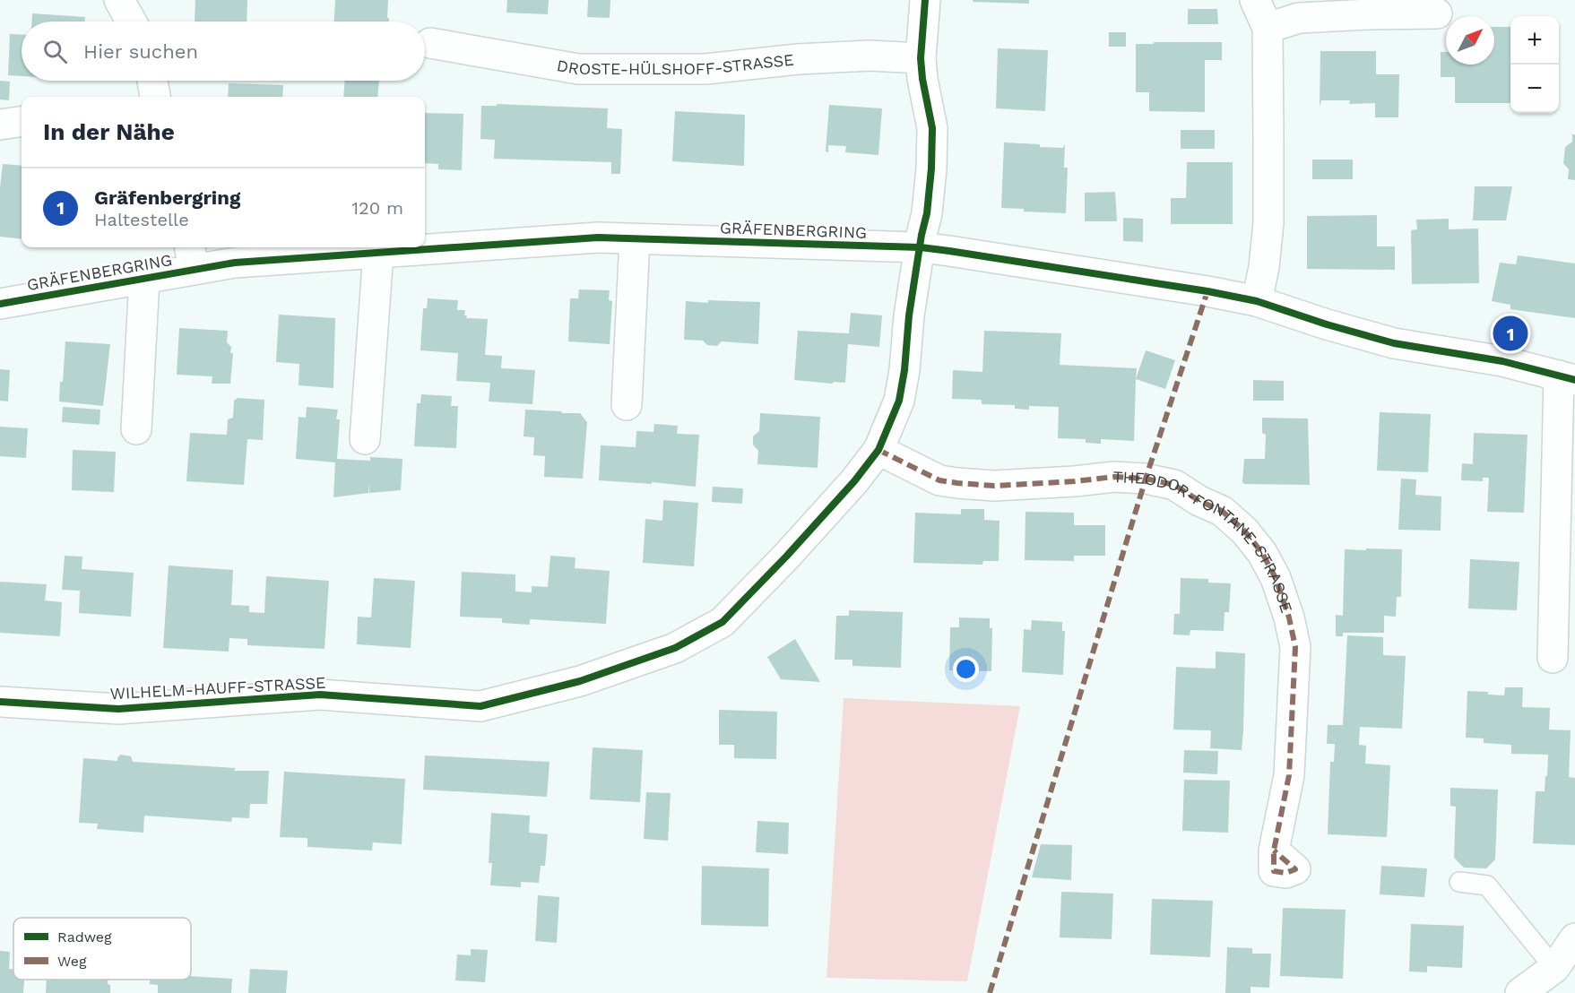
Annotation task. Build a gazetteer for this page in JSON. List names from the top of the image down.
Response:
{
  "streets": {
    "street": [
      "DROSTE-HÜLSHOFF-STRASSE",
      "GRÄFENBERGRING",
      "THEODOR-FONTANE-STRASSE",
      "WILHELM-HAUFF-STRASSE"
    ]
  },
  "crossings": [
    ["GRÄFENBERGRING", "WILHELM-HAUFF-STRASSE"],
    ["THEODOR-FONTANE-STRASSE", "WILHELM-HAUFF-STRASSE"]
  ],
  "legend": ["Radweg", "Weg"],
  "north": "top right",
  "page": {
    "map_buttons": ["+", "−"],
    "search": "Hier suchen",
    "heading": "In der Nähe",
    "list": [
      {
        "mark": "1",
        "name": "Gräfenbergring",
        "note": "Haltestelle",
        "value": "120 m"
      }
    ],
    "pins": "1"
  }
}
